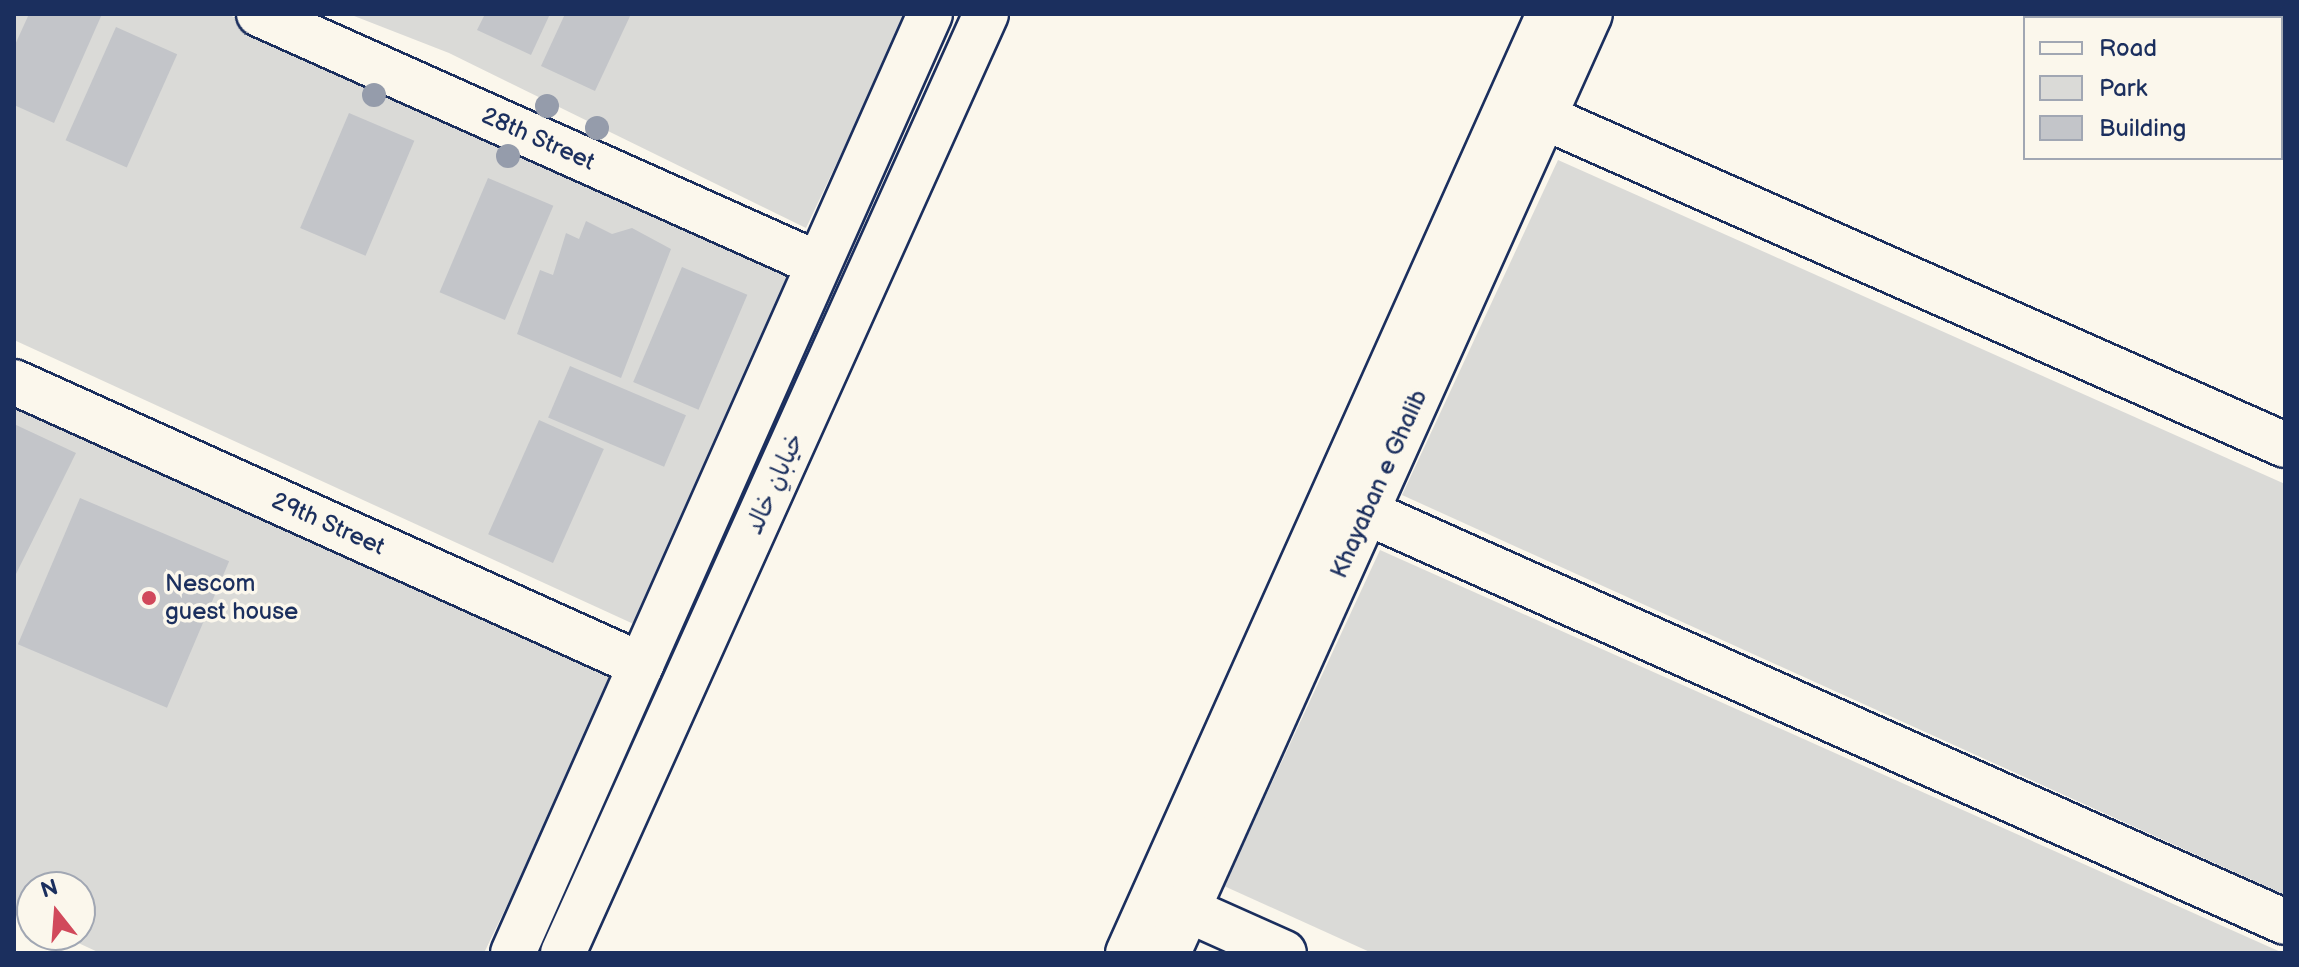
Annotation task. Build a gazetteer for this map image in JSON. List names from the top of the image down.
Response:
{
  "streets": {
    "street": [
      "28th Street",
      "خیابانِ خالد",
      "Khayaban e Ghalib",
      "29th Street"
    ]
  },
  "crossings": [
    ["28th Street", "خیابانِ خالد"],
    ["خیابانِ خالد", "29th Street"]
  ],
  "places": ["Nescom guest house"],
  "legend": ["Road", "Park", "Building"],
  "north": "top"
}
